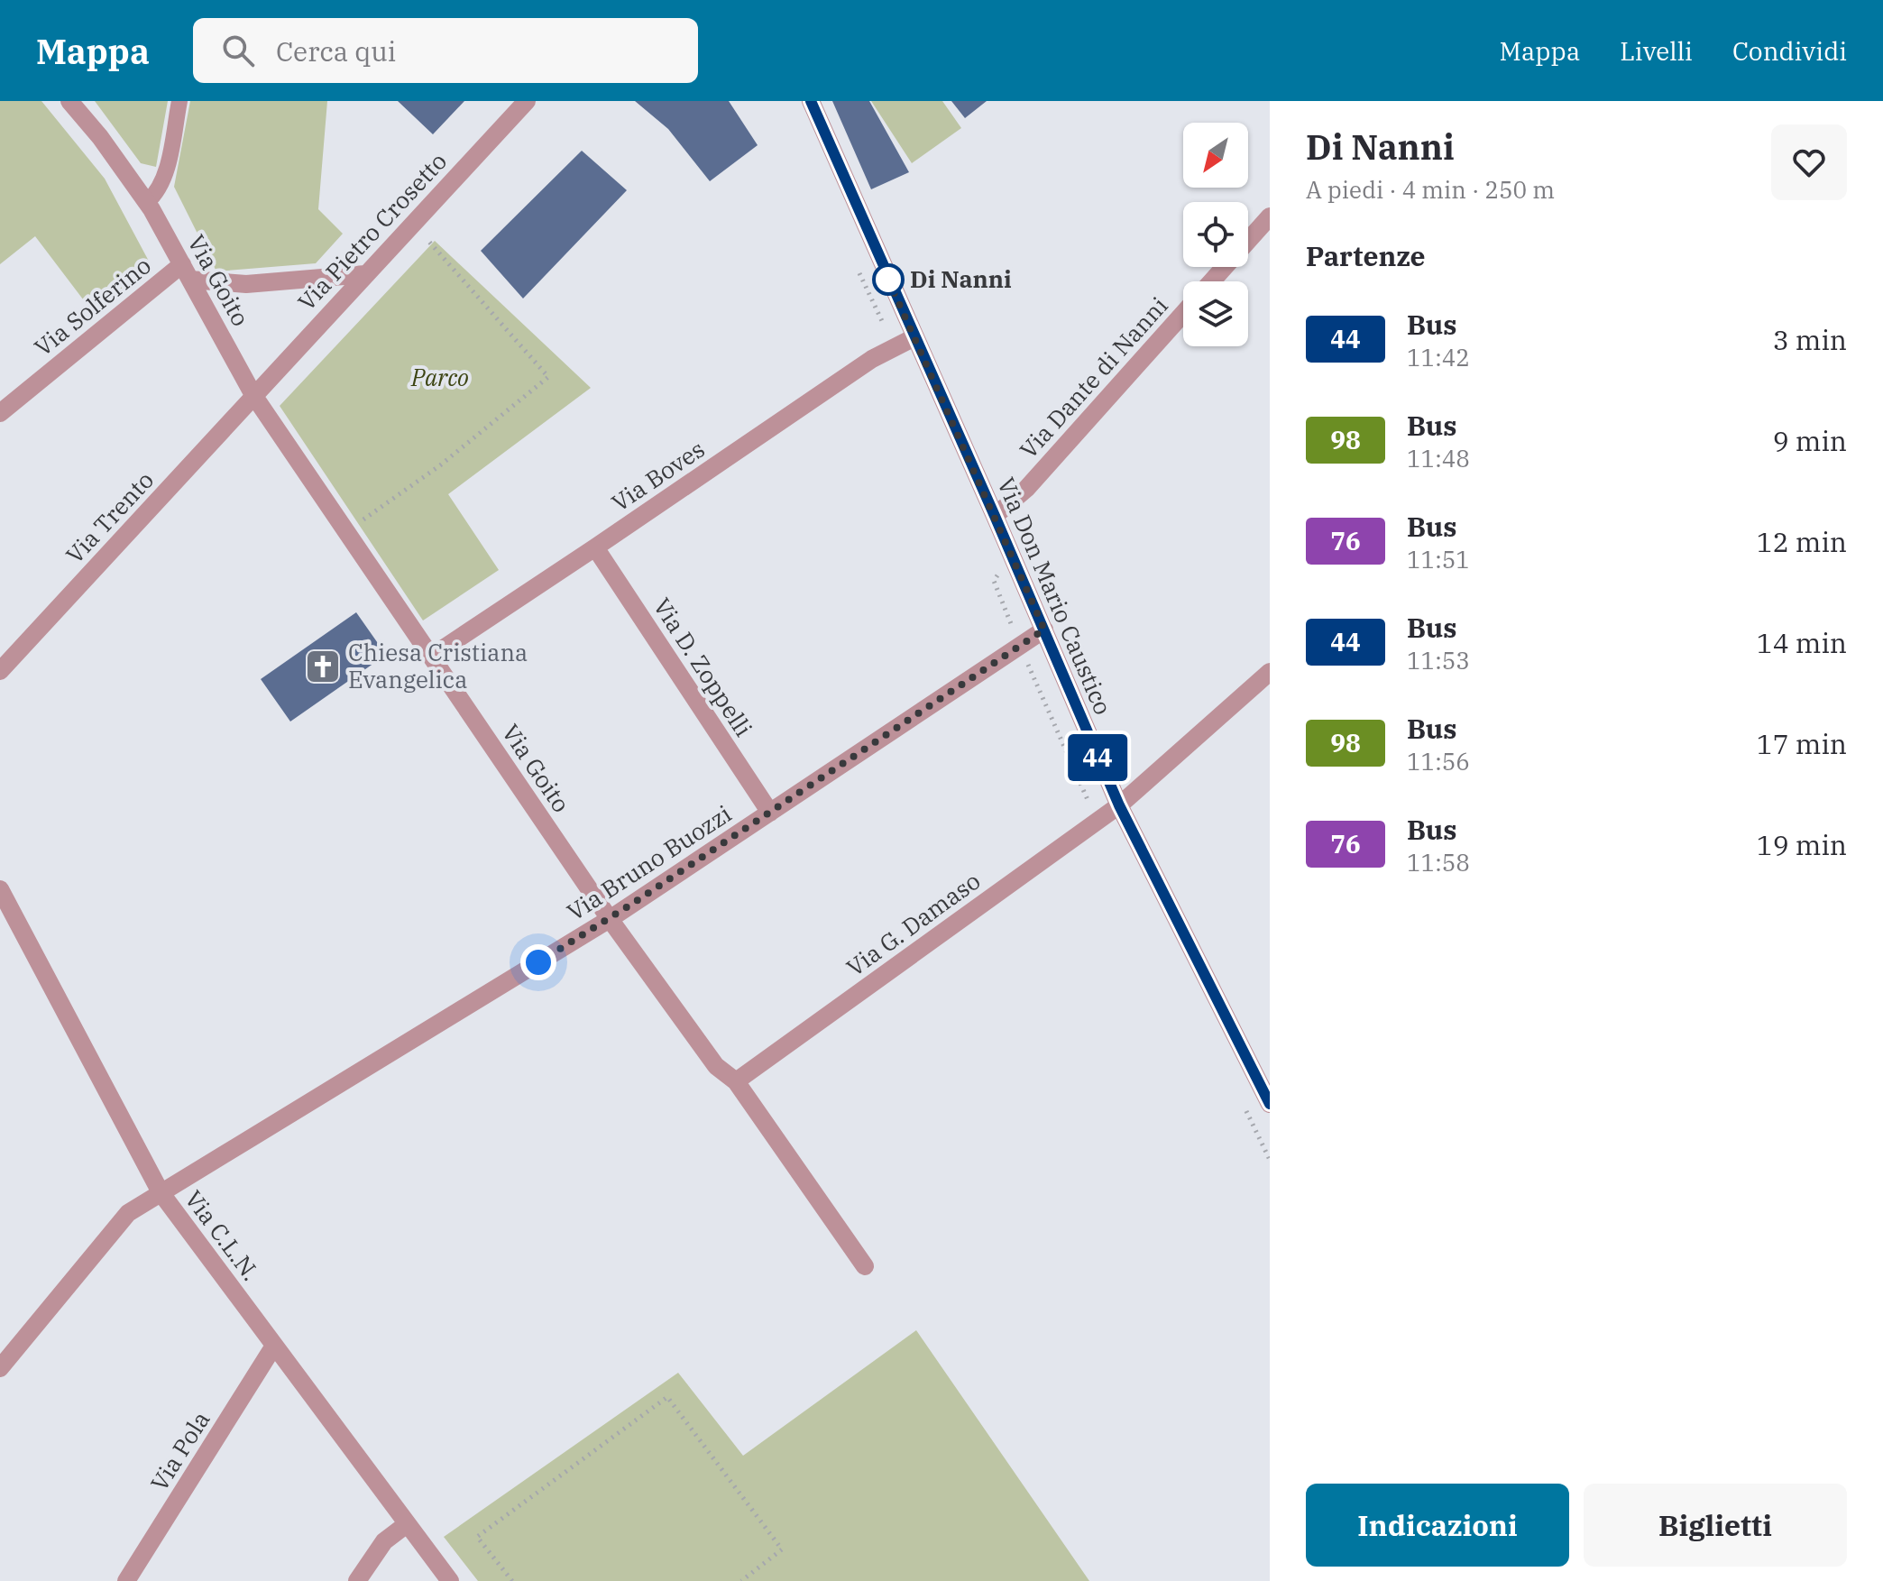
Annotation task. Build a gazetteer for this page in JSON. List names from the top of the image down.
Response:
{
  "streets": {
    "street": [
      "Via Pietro Crosetto",
      "Via Goito",
      "Via Solferino",
      "Via Dante di Nanni",
      "Via Boves",
      "Via Trento",
      "Via Don Mario Caustico",
      "Via D. Zoppelli",
      "Via Bruno Buozzi",
      "Via G. Damaso",
      "Via C.L.N.",
      "Via Pola"
    ]
  },
  "crossings": [
    ["Via Pietro Crosetto", "Via Goito"],
    ["Via Pietro Crosetto", "Via Trento"],
    ["Via Goito", "Via Solferino"],
    ["Via Goito", "Via Boves"],
    ["Via Goito", "Via Trento"],
    ["Via Goito", "Via Bruno Buozzi"],
    ["Via Goito", "Via G. Damaso"],
    ["Via Dante di Nanni", "Via Don Mario Caustico"],
    ["Via Boves", "Via Don Mario Caustico"],
    ["Via Boves", "Via D. Zoppelli"],
    ["Via Don Mario Caustico", "Via Bruno Buozzi"],
    ["Via Don Mario Caustico", "Via G. Damaso"],
    ["Via D. Zoppelli", "Via Bruno Buozzi"],
    ["Via Bruno Buozzi", "Via C.L.N."],
    ["Via C.L.N.", "Via Pola"]
  ],
  "parks": ["Parco"],
  "places": {
    "other": ["Di Nanni"],
    "church": ["Chiesa Cristiana Evangelica"]
  },
  "lines": ["bus line 44"],
  "north": "bottom left",
  "page": {
    "header": "Mappa",
    "search": "Cerca qui",
    "nav": ["Mappa", "Livelli", "Condividi"],
    "on_map": "44",
    "heading": [
      ["Di Nanni", "A piedi · 4 min · 250 m"],
      "Partenze"
    ],
    "list": [
      {
        "mark": "44",
        "name": "Bus",
        "note": "11:42",
        "value": "3 min"
      },
      {
        "mark": "98",
        "name": "Bus",
        "note": "11:48",
        "value": "9 min"
      },
      {
        "mark": "76",
        "name": "Bus",
        "note": "11:51",
        "value": "12 min"
      },
      {
        "mark": "44",
        "name": "Bus",
        "note": "11:53",
        "value": "14 min"
      },
      {
        "mark": "98",
        "name": "Bus",
        "note": "11:56",
        "value": "17 min"
      },
      {
        "mark": "76",
        "name": "Bus",
        "note": "11:58",
        "value": "19 min"
      }
    ],
    "buttons": ["Indicazioni", "Biglietti"]
  }
}
